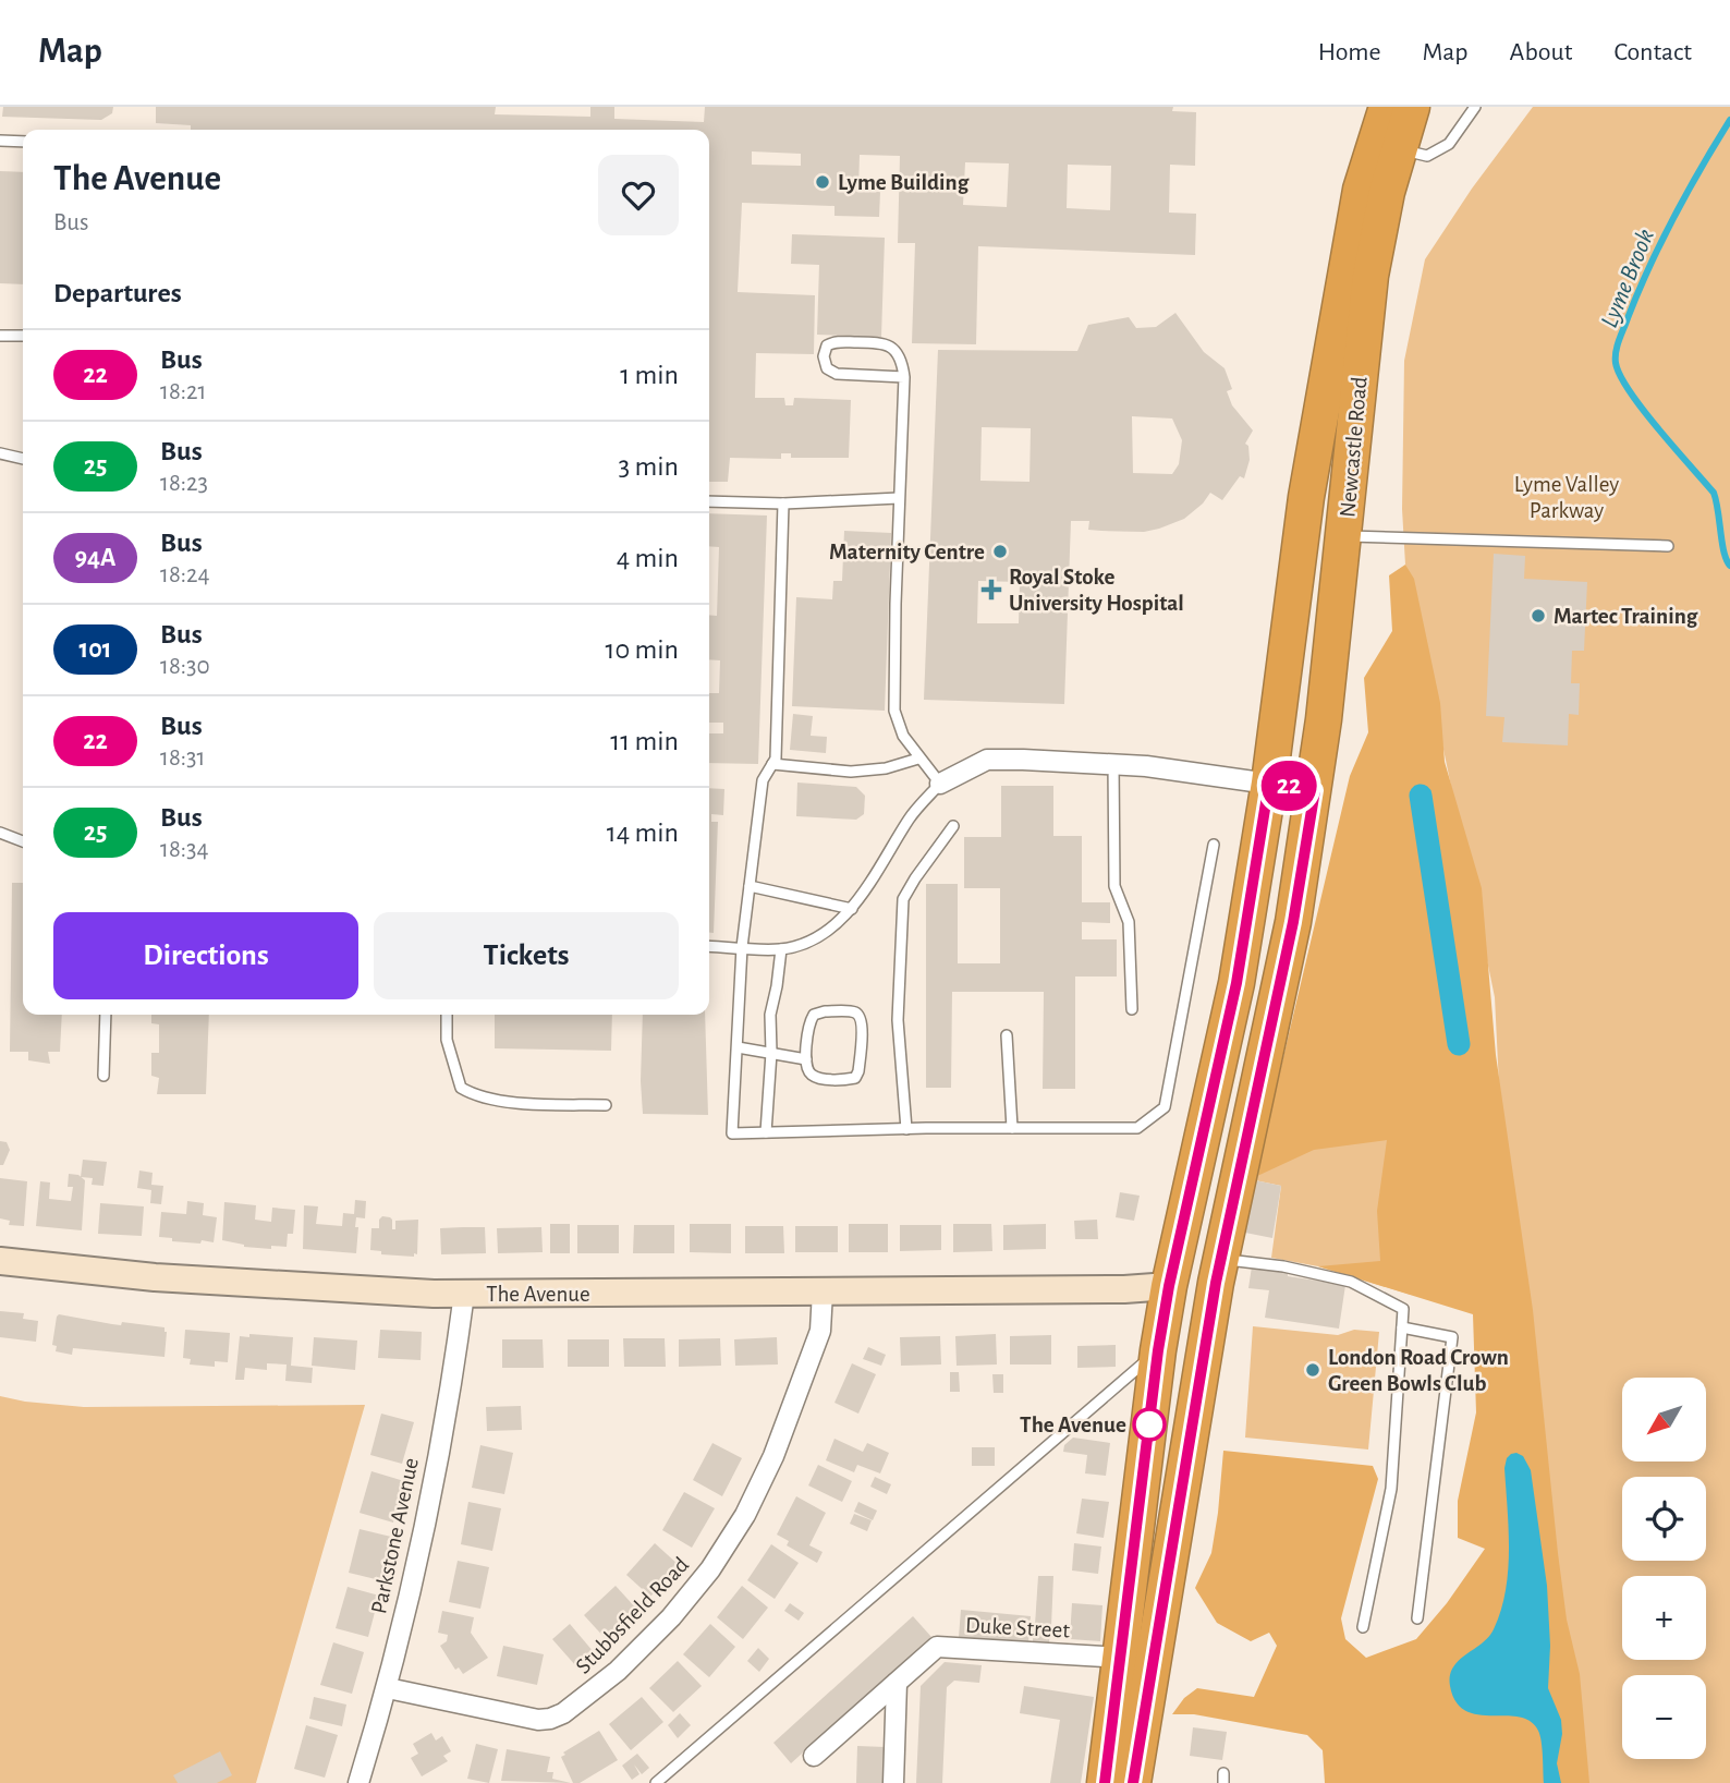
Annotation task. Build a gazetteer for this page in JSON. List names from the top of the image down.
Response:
{
  "streets": {
    "highway": ["Newcastle Road"],
    "street": [
      "The Avenue",
      "Parkstone Avenue",
      "Stubbsfield Road",
      "Duke Street"
    ]
  },
  "crossings": [
    ["Newcastle Road", "The Avenue"],
    ["Newcastle Road", "Duke Street"],
    ["The Avenue", "Parkstone Avenue"],
    ["The Avenue", "Stubbsfield Road"],
    ["Parkstone Avenue", "Stubbsfield Road"]
  ],
  "water": ["Lyme Brook"],
  "parks": ["Lyme Valley Parkway"],
  "places": {
    "other": [
      "Lyme Building",
      "Maternity Centre",
      "Martec Training",
      "London Road Crown Green Bowls Club",
      "The Avenue"
    ],
    "health": ["Royal Stoke University Hospital"]
  },
  "lines": ["bus line 22"],
  "north": "bottom left",
  "page": {
    "header": "Map",
    "nav": [
      "Home",
      "Map",
      "About",
      "Contact"
    ],
    "on_map": "22",
    "heading": [
      ["The Avenue", "Bus"],
      "Departures"
    ],
    "list": [
      {
        "mark": "22",
        "name": "Bus",
        "note": "18:21",
        "value": "1 min"
      },
      {
        "mark": "25",
        "name": "Bus",
        "note": "18:23",
        "value": "3 min"
      },
      {
        "mark": "94A",
        "name": "Bus",
        "note": "18:24",
        "value": "4 min"
      },
      {
        "mark": "101",
        "name": "Bus",
        "note": "18:30",
        "value": "10 min"
      },
      {
        "mark": "22",
        "name": "Bus",
        "note": "18:31",
        "value": "11 min"
      },
      {
        "mark": "25",
        "name": "Bus",
        "note": "18:34",
        "value": "14 min"
      }
    ],
    "buttons": ["Directions", "Tickets"],
    "map_buttons": ["+", "−"]
  }
}
